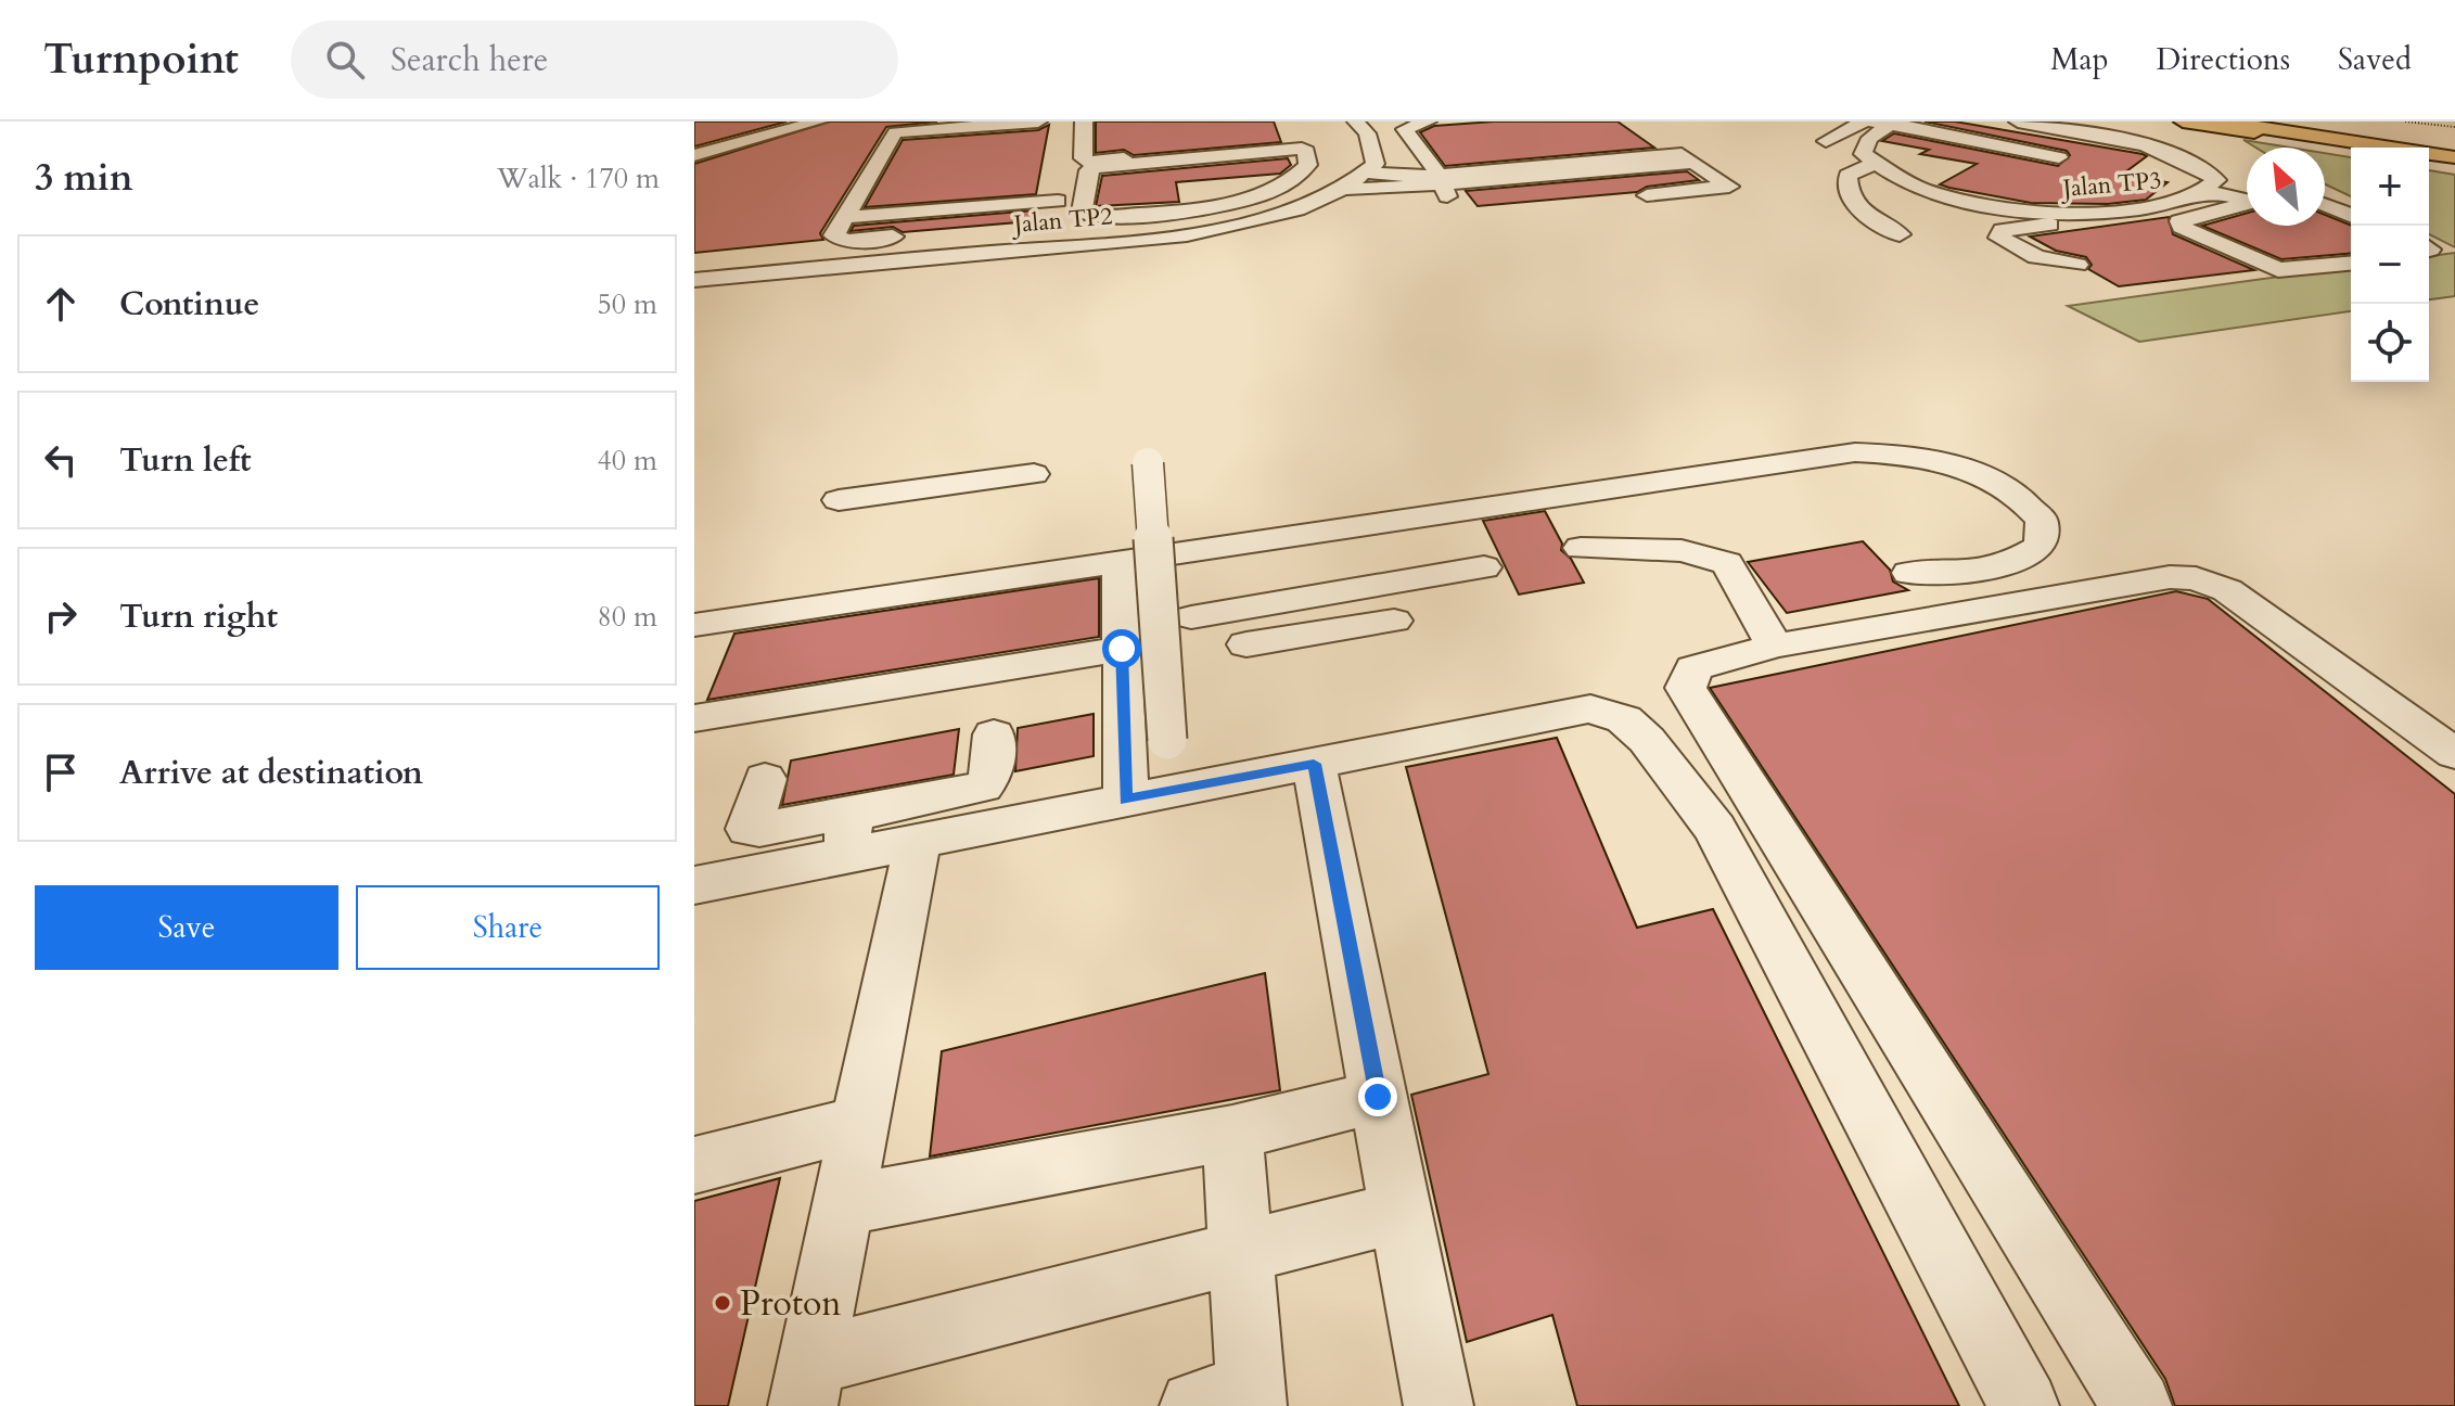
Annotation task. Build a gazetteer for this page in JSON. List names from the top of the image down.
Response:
{
  "streets": {
    "street": ["Jalan TP3", "Jalan TP2"]
  },
  "places": ["Proton"],
  "north": "top left",
  "page": {
    "header": "Turnpoint",
    "search": "Search here",
    "nav": ["Map", "Directions", "Saved"],
    "heading": ["3 min", "Walk · 170 m"],
    "map_buttons": ["+", "−"],
    "list": [
      ["Continue", "50 m"],
      ["Turn left", "40 m"],
      ["Turn right", "80 m"],
      "Arrive at destination"
    ],
    "buttons": ["Save", "Share"]
  }
}
